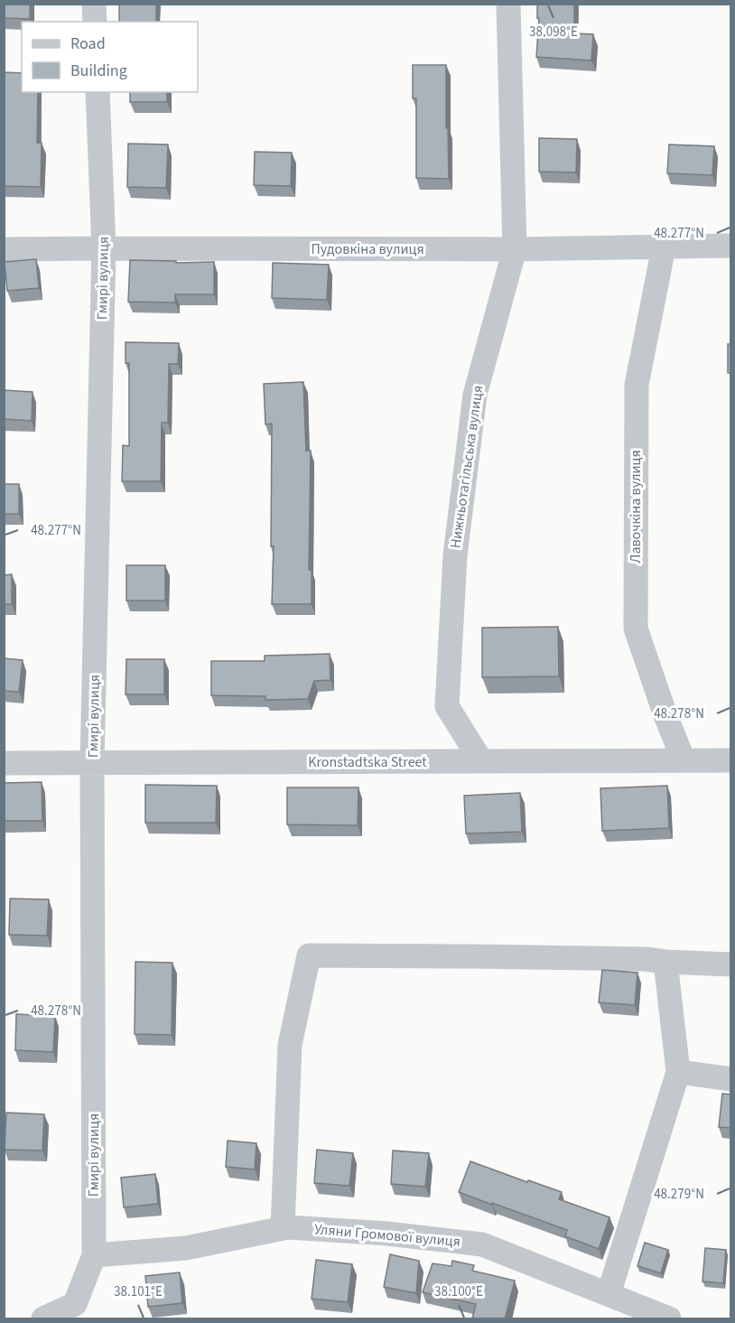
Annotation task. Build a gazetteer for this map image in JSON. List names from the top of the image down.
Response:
{
  "streets": {
    "street": [
      "Пудовкіна вулиця",
      "Гмирі вулиця",
      "Нижньотагільська вулиця",
      "Лавочкіна вулиця",
      "Kronstadtska Street",
      "Уляни Громової вулиця"
    ]
  },
  "crossings": [
    ["Пудовкіна вулиця", "Гмирі вулиця"],
    ["Пудовкіна вулиця", "Нижньотагільська вулиця"],
    ["Пудовкіна вулиця", "Лавочкіна вулиця"],
    ["Гмирі вулиця", "Kronstadtska Street"],
    ["Гмирі вулиця", "Уляни Громової вулиця"],
    ["Нижньотагільська вулиця", "Kronstadtska Street"],
    ["Лавочкіна вулиця", "Kronstadtska Street"]
  ],
  "legend": ["Road", "Building"],
  "coordinates": [
    "38.098°E",
    "48.277°N",
    "48.278°N",
    "48.279°N",
    "38.101°E",
    "38.100°E"
  ]
}
